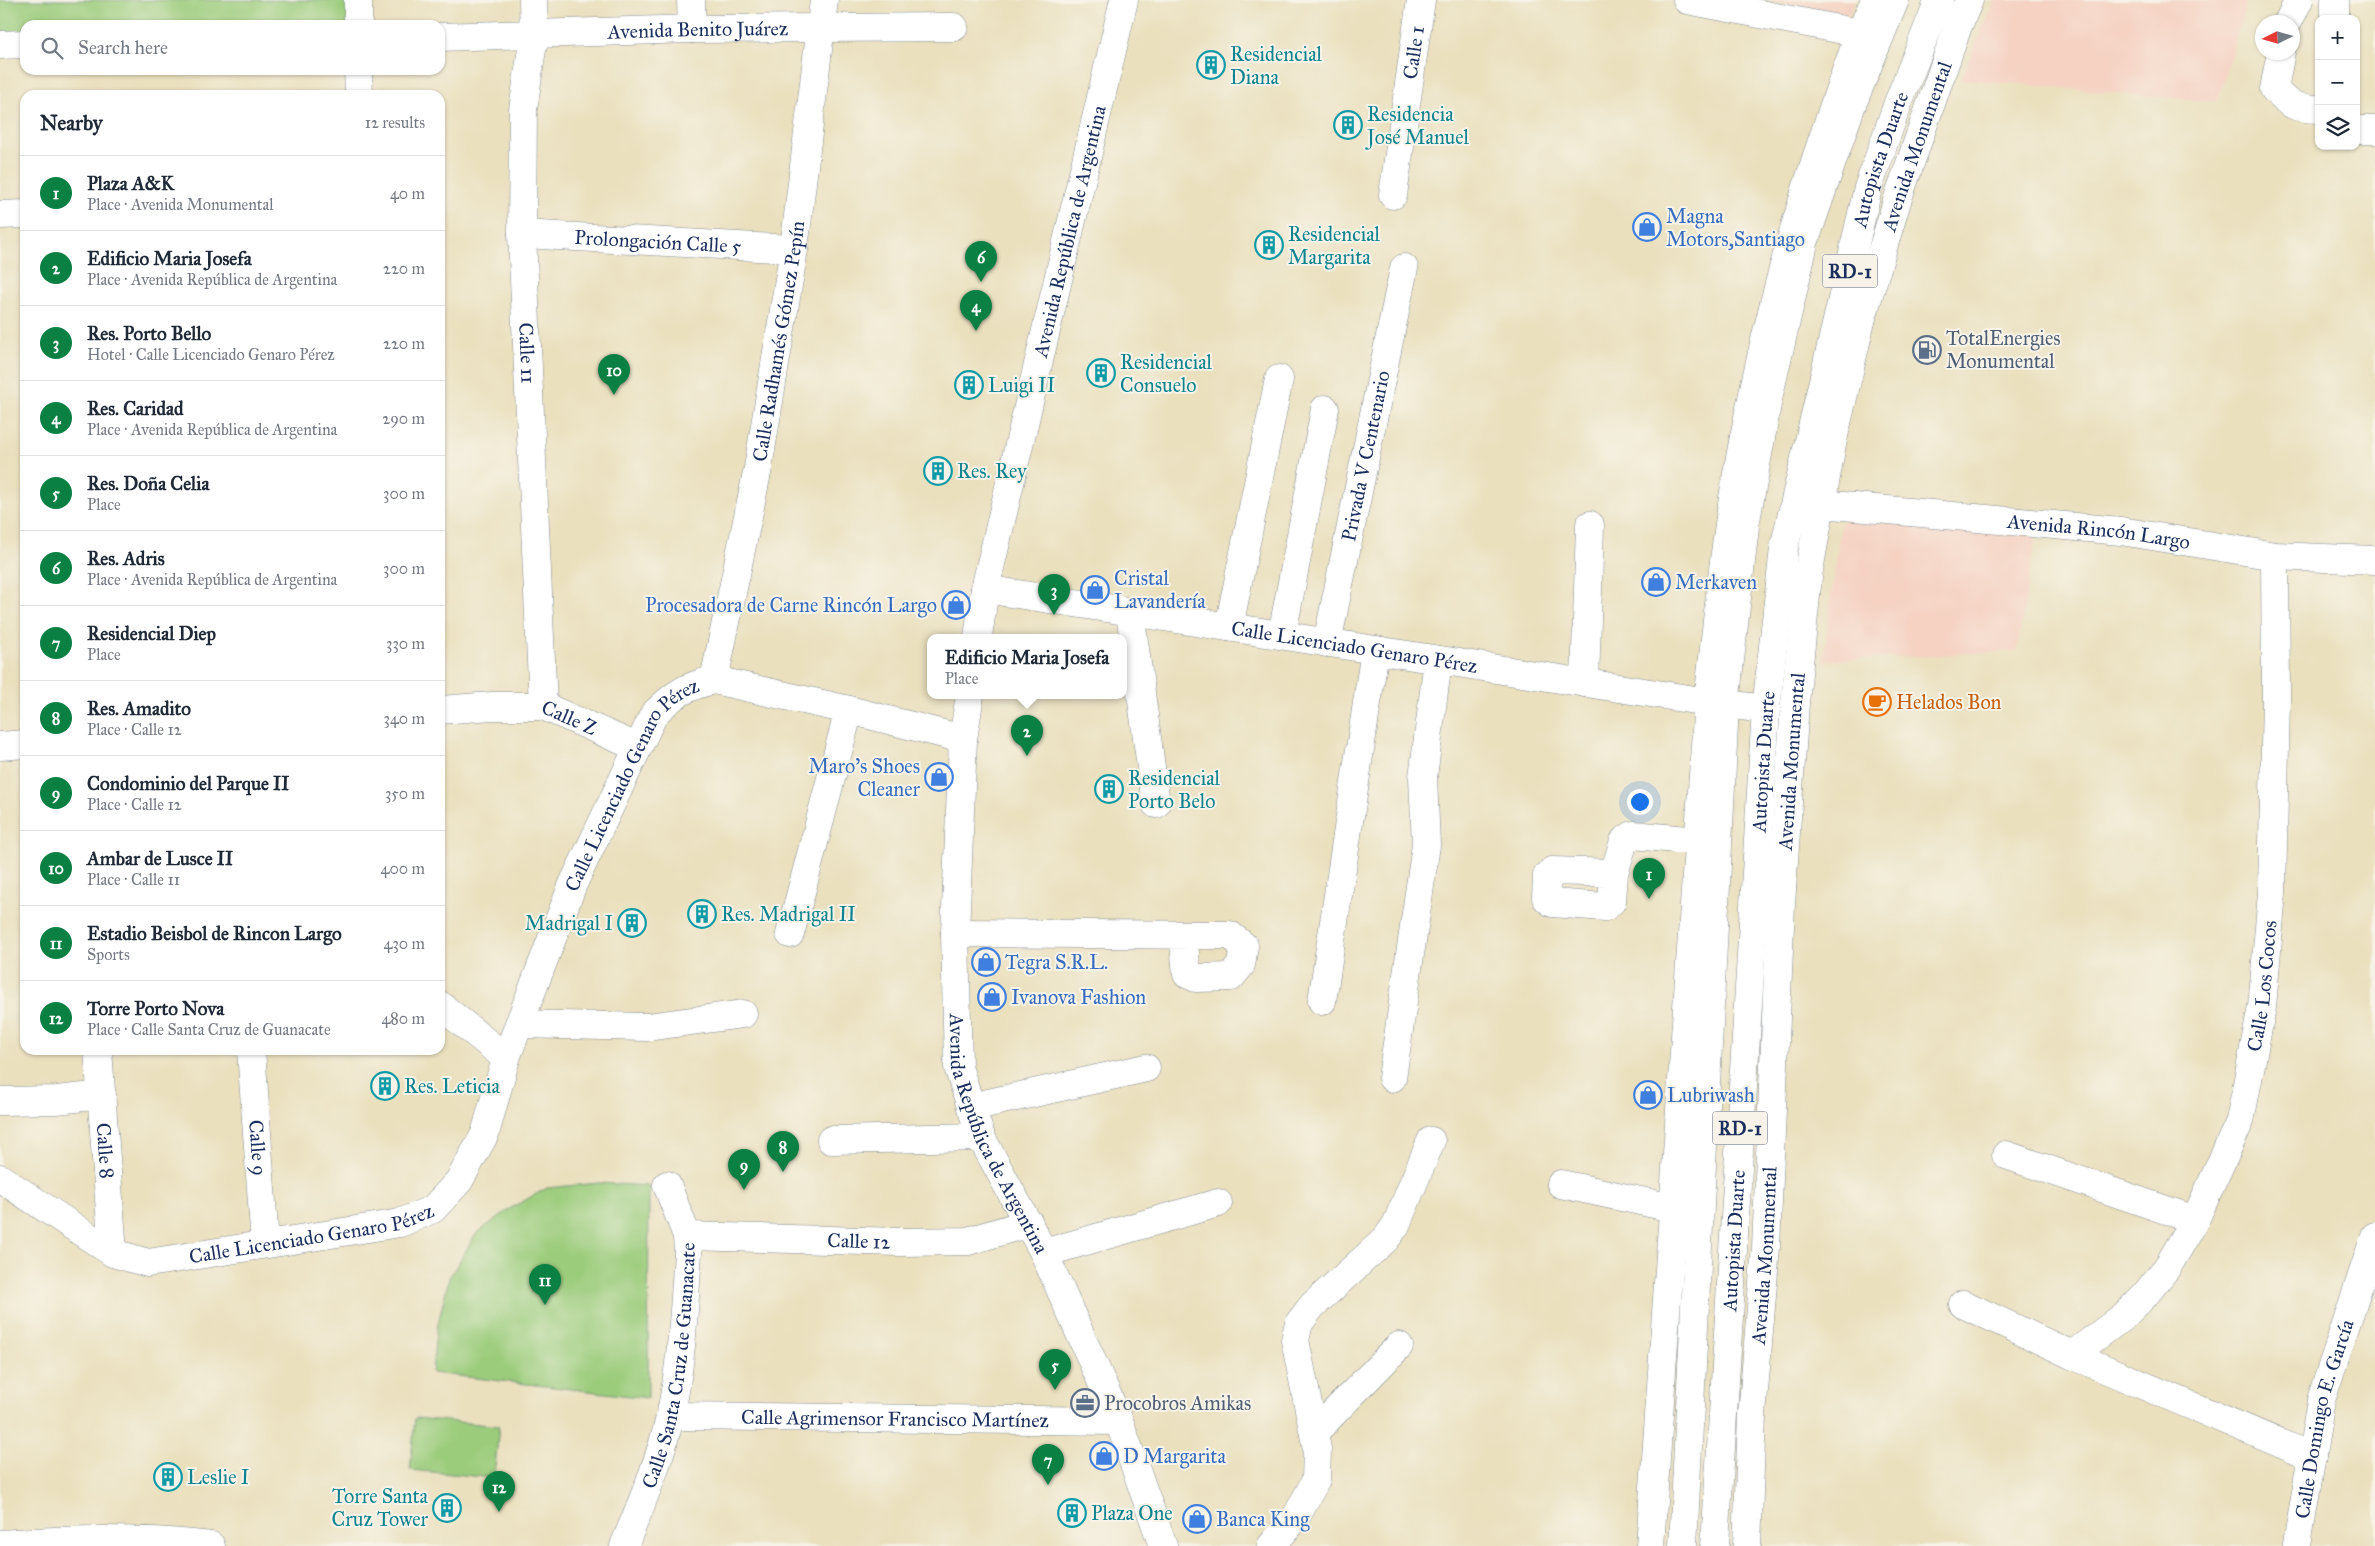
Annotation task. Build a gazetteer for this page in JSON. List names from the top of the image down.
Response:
{
  "streets": {
    "main road": [
      "Avenida Benito Juárez",
      "Calle 1",
      "Avenida Monumental",
      "Autopista Duarte",
      "Avenida República de Argentina",
      "Prolongación Calle 5",
      "RD-1",
      "Calle Radhamés Gómez Pepín",
      "Calle 11",
      "Privada V Centenario",
      "Avenida Rincón Largo",
      "Calle Licenciado Genaro Pérez",
      "Calle Z",
      "Calle Los Cocos",
      "Calle 9",
      "Calle 8",
      "Calle 12",
      "Calle Santa Cruz de Guanacate",
      "Calle Agrimensor Francisco Martínez",
      "Calle Domingo E. García"
    ]
  },
  "crossings": [
    ["Avenida Benito Juárez", "Calle Radhamés Gómez Pepín"],
    ["Avenida Benito Juárez", "Calle 11"],
    ["Avenida Monumental", "Avenida Rincón Largo"],
    ["Autopista Duarte", "Calle Licenciado Genaro Pérez"],
    ["Avenida República de Argentina", "Calle Licenciado Genaro Pérez"],
    ["Avenida República de Argentina", "Calle 12"],
    ["Avenida República de Argentina", "Calle Agrimensor Francisco Martínez"],
    ["Prolongación Calle 5", "Calle Radhamés Gómez Pepín"],
    ["Prolongación Calle 5", "Calle 11"],
    ["Calle Radhamés Gómez Pepín", "Calle Licenciado Genaro Pérez"],
    ["Calle 11", "Calle Z"],
    ["Privada V Centenario", "Calle Licenciado Genaro Pérez"],
    ["Avenida Rincón Largo", "Calle Los Cocos"],
    ["Calle Licenciado Genaro Pérez", "Calle Z"],
    ["Calle Licenciado Genaro Pérez", "Calle 9"],
    ["Calle Licenciado Genaro Pérez", "Calle 8"],
    ["Calle 12", "Calle Santa Cruz de Guanacate"],
    ["Calle Santa Cruz de Guanacate", "Calle Agrimensor Francisco Martínez"]
  ],
  "places": {
    "building": [
      "Residencial Diana",
      "Residencia José Manuel",
      "Residencial Margarita",
      "Residencial Consuelo",
      "Luigi II",
      "Res. Rey",
      "Residencial Porto Belo",
      "Res. Madrigal II",
      "Madrigal I",
      "Res. Leticia",
      "Leslie I",
      "Torre Santa Cruz Tower",
      "Plaza One"
    ],
    "shop": [
      "Magna Motors,Santiago",
      "Merkaven",
      "Cristal Lavandería",
      "Procesadora de Carne Rincón Largo",
      "Maro's Shoes Cleaner",
      "Tegra S.R.L.",
      "Ivanova Fashion",
      "Lubriwash",
      "D Margarita",
      "Banca King"
    ],
    "fuel station": ["TotalEnergies Monumental"],
    "cafe": ["Helados Bon"],
    "office": ["Procobros Amikas"]
  },
  "north": "left",
  "page": {
    "map_buttons": ["+", "−"],
    "search": "Search here",
    "heading": ["Nearby", "12 results"],
    "list": [
      {
        "mark": "1",
        "name": "Plaza A&K",
        "note": "Place · Avenida Monumental",
        "value": "40 m"
      },
      {
        "mark": "2",
        "name": "Edificio Maria Josefa",
        "note": "Place · Avenida República de Argentina",
        "value": "220 m"
      },
      {
        "mark": "3",
        "name": "Res. Porto Bello",
        "note": "Hotel · Calle Licenciado Genaro Pérez",
        "value": "220 m"
      },
      {
        "mark": "4",
        "name": "Res. Caridad",
        "note": "Place · Avenida República de Argentina",
        "value": "290 m"
      },
      {
        "mark": "5",
        "name": "Res. Doña Celia",
        "note": "Place",
        "value": "300 m"
      },
      {
        "mark": "6",
        "name": "Res. Adris",
        "note": "Place · Avenida República de Argentina",
        "value": "300 m"
      },
      {
        "mark": "7",
        "name": "Residencial Diep",
        "note": "Place",
        "value": "330 m"
      },
      {
        "mark": "8",
        "name": "Res. Amadito",
        "note": "Place · Calle 12",
        "value": "340 m"
      },
      {
        "mark": "9",
        "name": "Condominio del Parque II",
        "note": "Place · Calle 12",
        "value": "350 m"
      },
      {
        "mark": "10",
        "name": "Ambar de Lusce II",
        "note": "Place · Calle 11",
        "value": "400 m"
      },
      {
        "mark": "11",
        "name": "Estadio Beisbol de Rincon Largo",
        "note": "Sports",
        "value": "430 m"
      },
      {
        "mark": "12",
        "name": "Torre Porto Nova",
        "note": "Place · Calle Santa Cruz de Guanacate",
        "value": "480 m"
      }
    ],
    "pins": [
      "6",
      "4",
      "10",
      "3",
      "2",
      "1",
      "8",
      "9",
      "11",
      "5",
      "7",
      "12"
    ],
    "popup": ["Edificio Maria Josefa", "Place"]
  }
}
